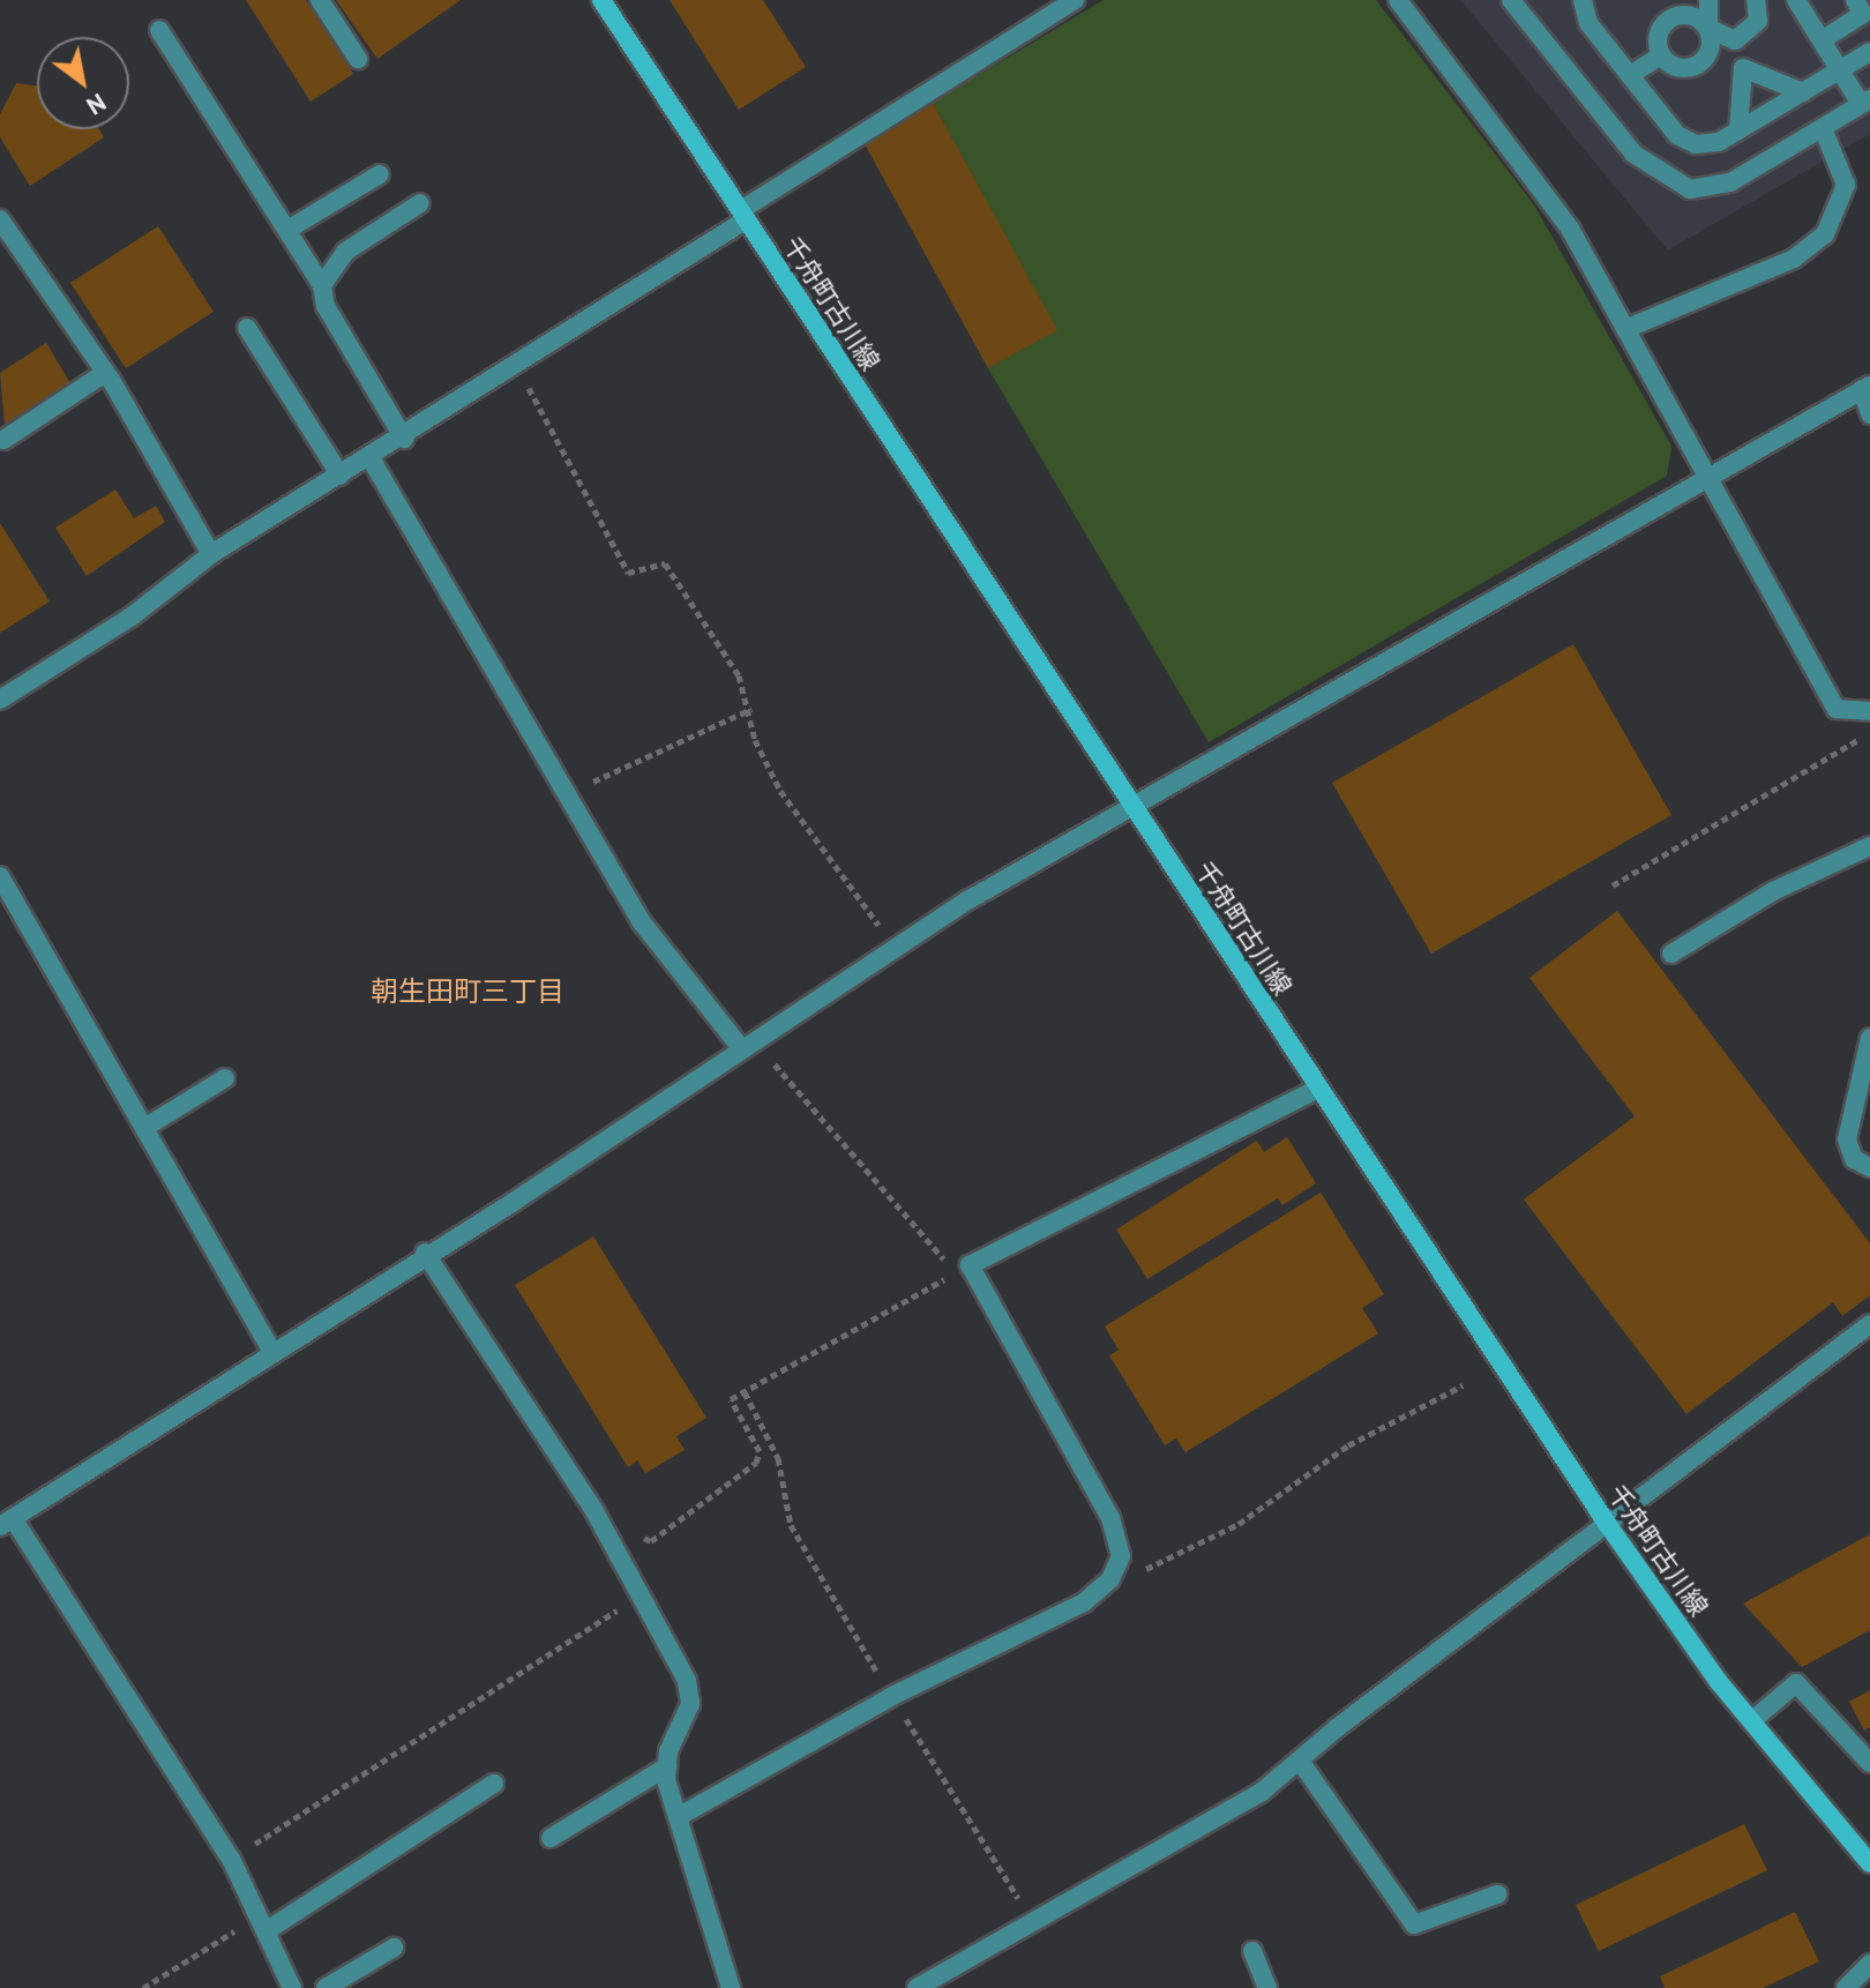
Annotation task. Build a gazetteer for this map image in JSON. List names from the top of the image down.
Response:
{
  "streets": {
    "street": ["千舟町古川線"]
  },
  "districts": ["朝生田町三丁目"],
  "north": "bottom right"
}
